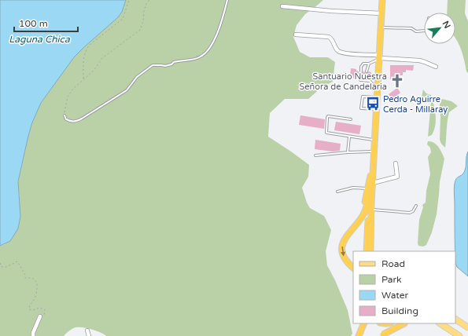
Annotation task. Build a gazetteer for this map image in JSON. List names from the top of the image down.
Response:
{
  "water": ["Laguna Chica"],
  "places": {
    "church": ["Santuario Nuestra Señora de Candelaria"],
    "bus stop": ["Pedro Aguirre Cerda - Millaray"]
  },
  "legend": [
    "Road",
    "Park",
    "Water",
    "Building"
  ],
  "scale_bar": "100 m",
  "north": "top right"
}
